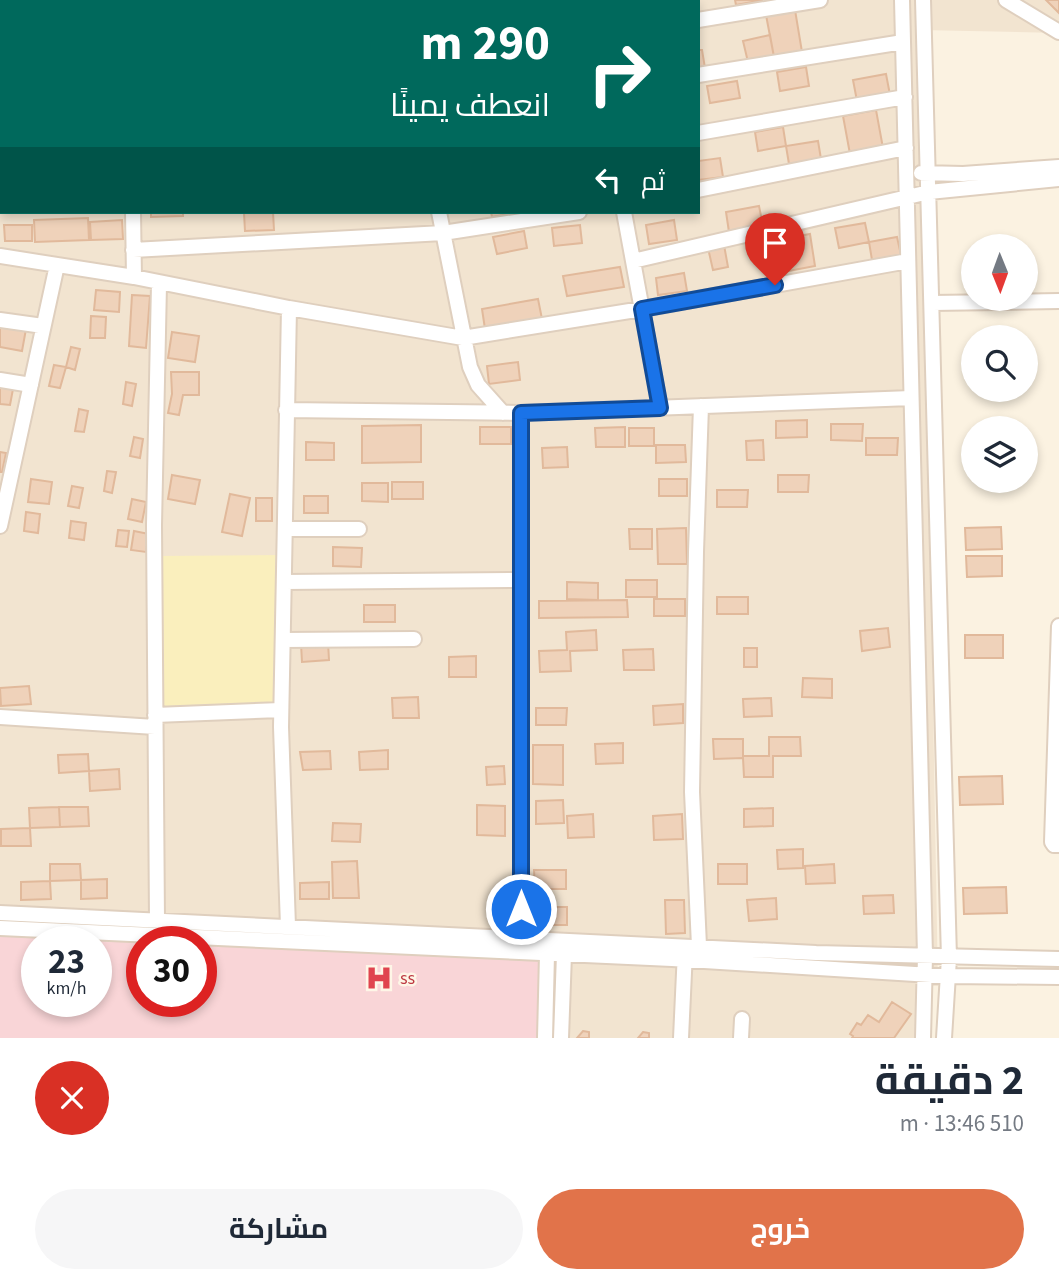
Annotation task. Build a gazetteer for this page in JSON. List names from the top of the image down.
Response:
{
  "places": {
    "hospital": ["ss"]
  },
  "north": "bottom",
  "page": {
    "turn": ["290 m", "انعطف يمينًا"],
    "then": "ثم",
    "speed": "23 km/h",
    "limit": "30",
    "heading": ["2 دقيقة", "510 m · 13:46"],
    "buttons": ["خروج", "مشاركة"]
  }
}
